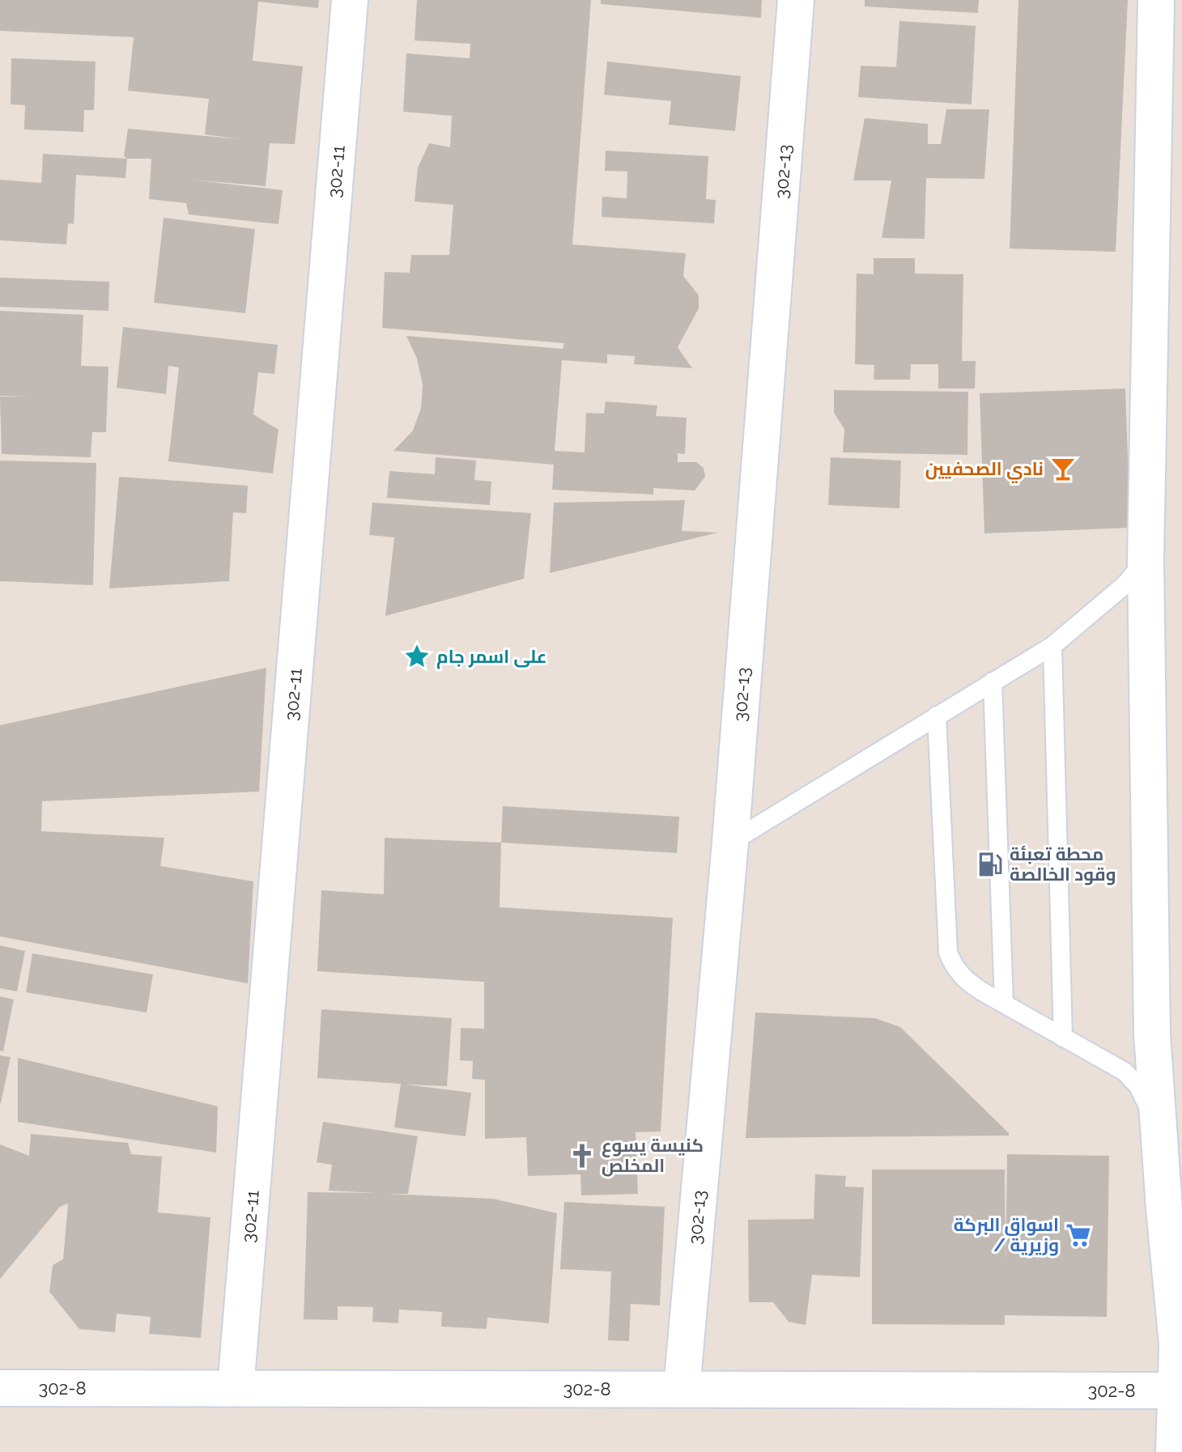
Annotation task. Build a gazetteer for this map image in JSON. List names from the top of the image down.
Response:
{
  "streets": {
    "street": ["302-11", "302-13", "302-8"]
  },
  "crossings": [
    ["302-11", "302-8"],
    ["302-13", "302-8"]
  ],
  "places": {
    "bar": ["نادي الصحفيين"],
    "place": ["علی اسمر جام"],
    "fuel station": ["محطة تعبئة وقود الخالصة"],
    "church": ["كنيسة يسوع المخلص"],
    "supermarket": ["اسواق البركة / وزيرية"]
  }
}
